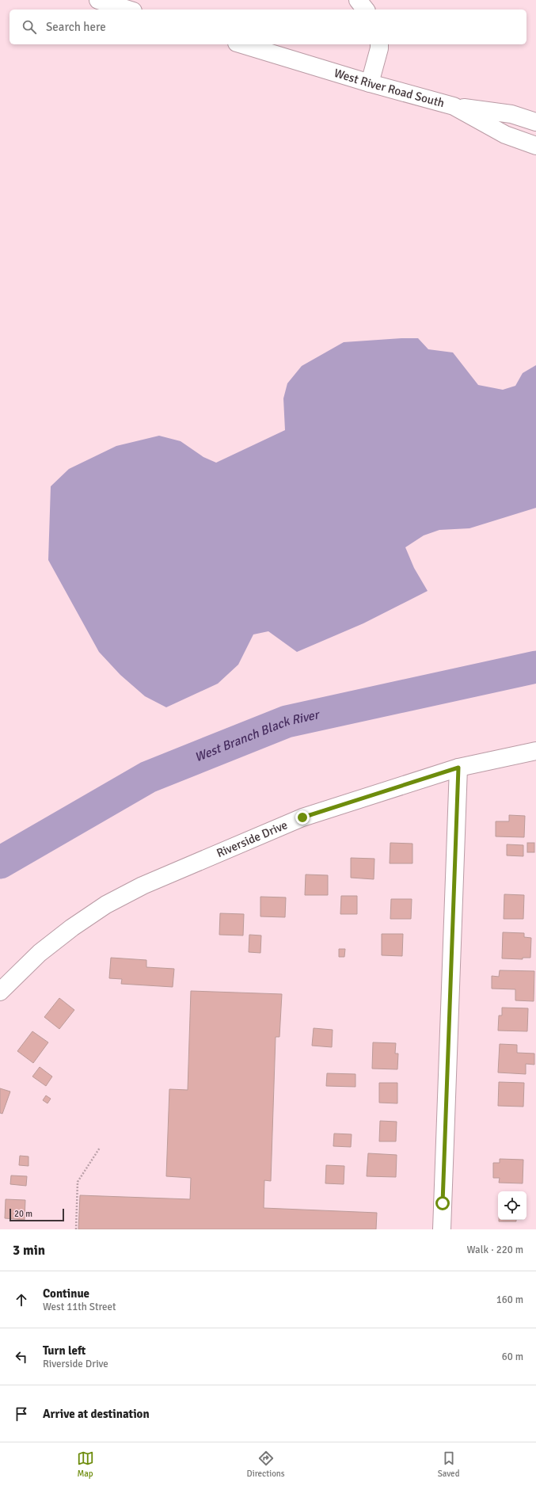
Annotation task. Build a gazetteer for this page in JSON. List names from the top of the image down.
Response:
{
  "streets": {
    "street": ["West River Road South", "Riverside Drive"]
  },
  "water": ["West Branch Black River"],
  "scale_bar": "20 m",
  "page": {
    "search": "Search here",
    "scale": "20 m",
    "heading": ["3 min", "Walk · 220 m"],
    "list": [
      ["Continue", "West 11th Street", "160 m"],
      ["Turn left", "Riverside Drive", "60 m"],
      "Arrive at destination"
    ],
    "nav": ["Map", "Directions", "Saved"]
  }
}
